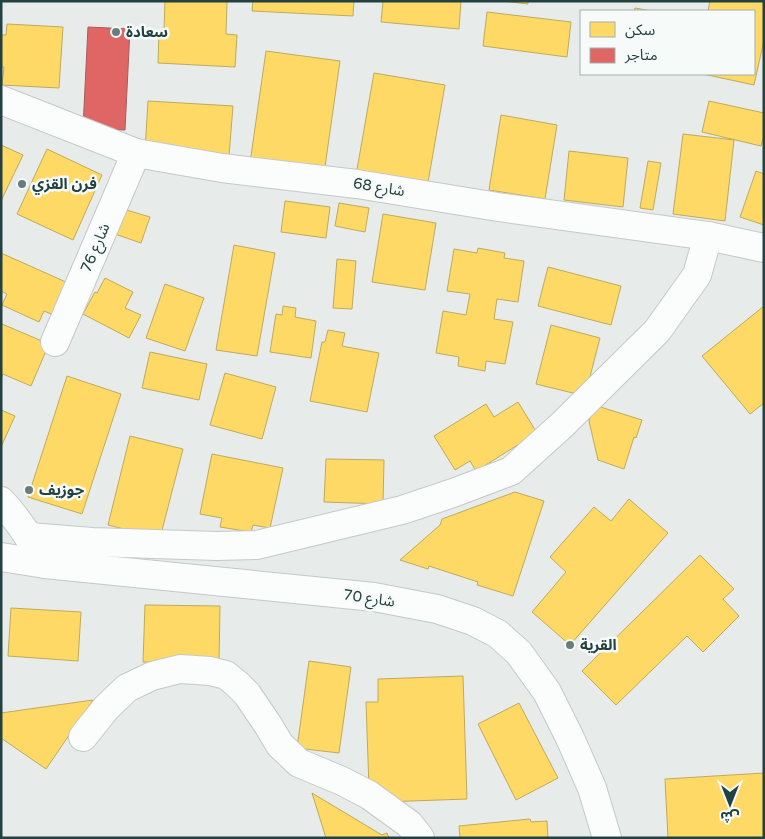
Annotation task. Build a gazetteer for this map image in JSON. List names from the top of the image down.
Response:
{
  "streets": {
    "street": ["شارع 68", "شارع 76", "شارع 70"]
  },
  "crossings": [
    ["شارع 68", "شارع 76"]
  ],
  "places": [
    "سعادة",
    "فرن القزي",
    "جوزيف",
    "القرية"
  ],
  "legend": ["سكن", "متاجر"],
  "north": "bottom"
}
